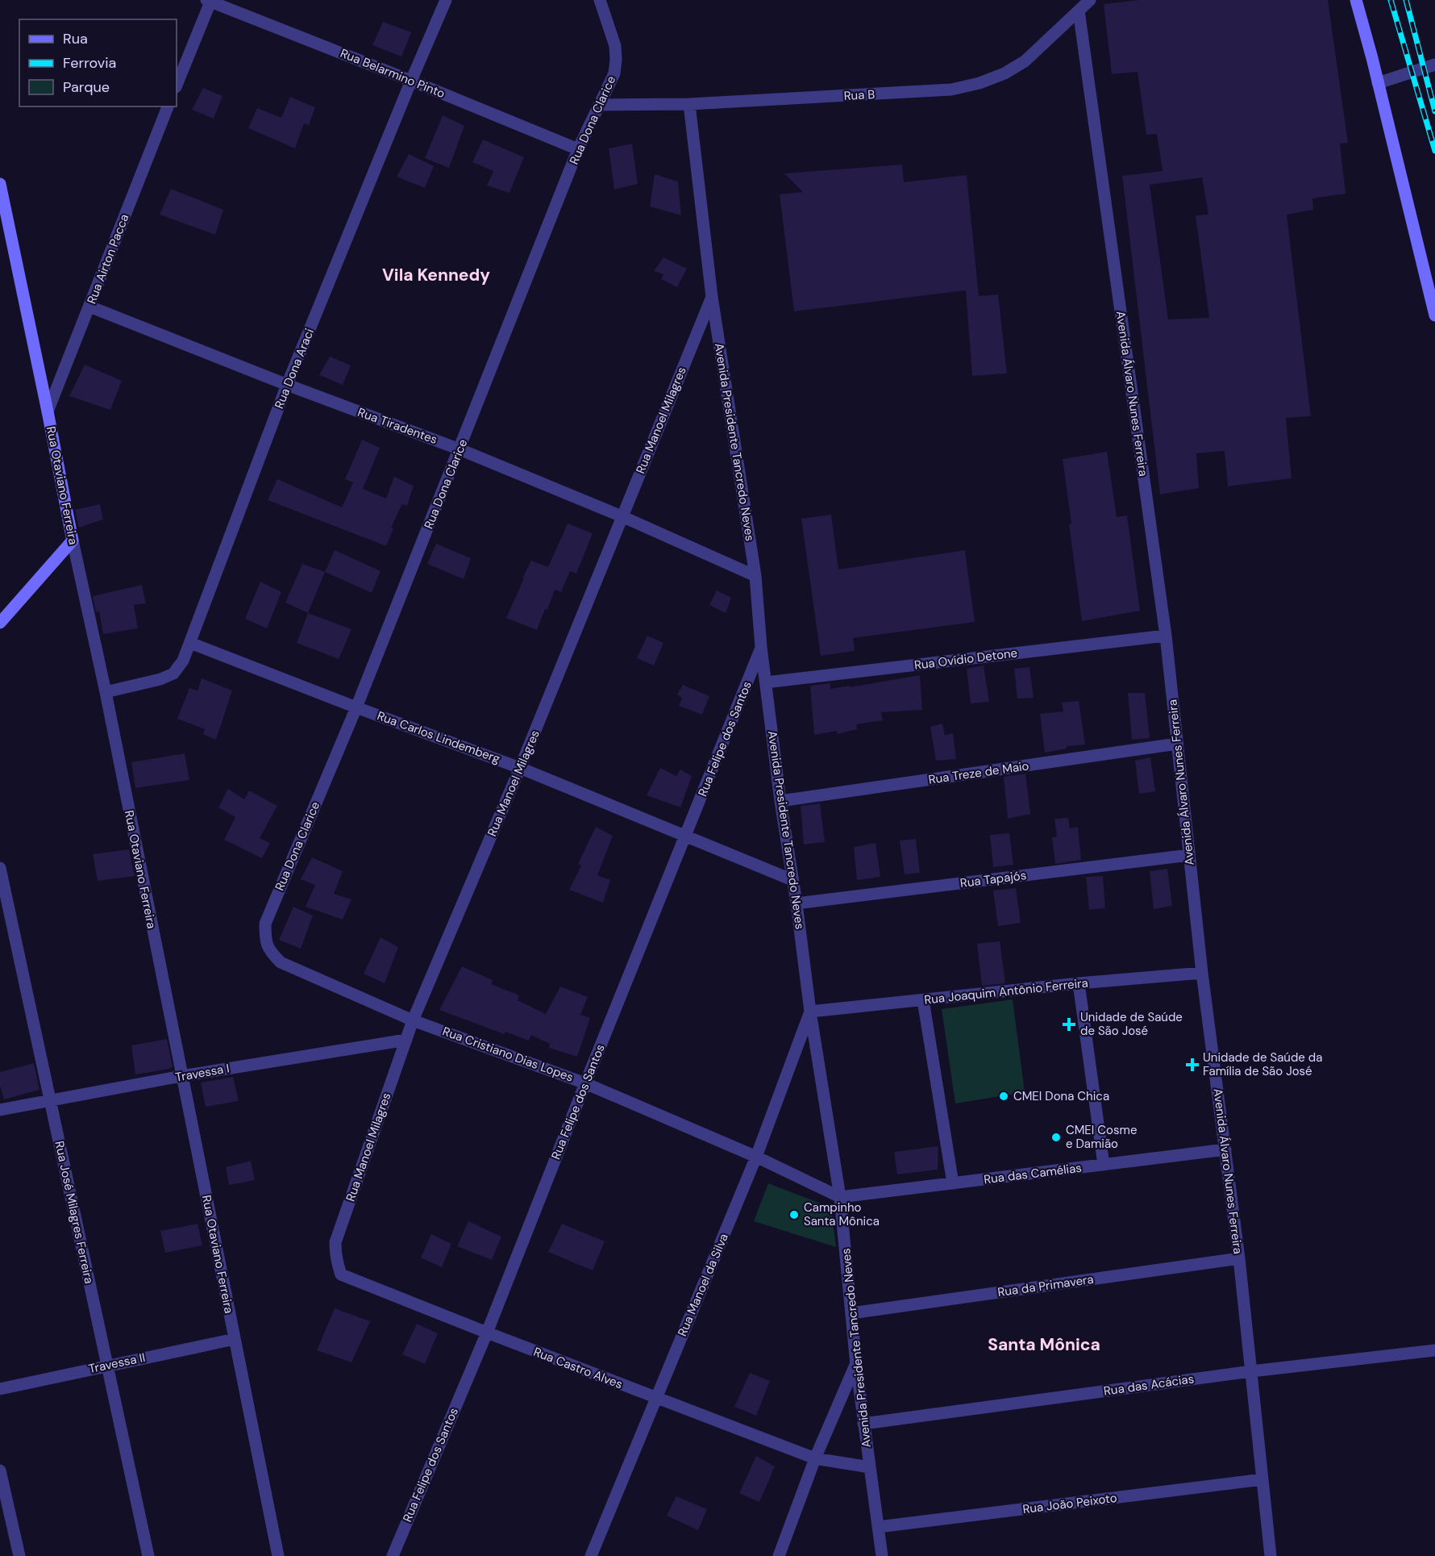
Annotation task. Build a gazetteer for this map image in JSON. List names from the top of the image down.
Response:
{
  "streets": {
    "street": [
      "Rua Belarmino Pinto",
      "Rua B",
      "Rua Dona Clarice",
      "Rua Airton Pacca",
      "Rua Dona Araci",
      "Avenida Álvaro Nunes Ferreira",
      "Rua Manoel Milagres",
      "Rua Tiradentes",
      "Avenida Presidente Tancredo Neves",
      "Rua Otaviano Ferreira",
      "Rua Ovídio Detone",
      "Rua Carlos Lindemberg",
      "Rua Felipe dos Santos",
      "Rua Treze de Maio",
      "Rua Tapajós",
      "Rua Joaquim Antônio Ferreira",
      "Rua Cristiano Dias Lopes",
      "Travessa I",
      "Rua das Camélias",
      "Rua José Milagres Ferreira",
      "Rua Manoel da Silva",
      "Rua da Primavera",
      "Travessa II",
      "Rua Castro Alves",
      "Rua das Acácias",
      "Rua João Peixoto"
    ]
  },
  "crossings": [
    ["Rua Belarmino Pinto", "Rua Dona Clarice"],
    ["Rua Belarmino Pinto", "Rua Dona Araci"],
    ["Rua B", "Rua Dona Clarice"],
    ["Rua B", "Avenida Álvaro Nunes Ferreira"],
    ["Rua B", "Avenida Presidente Tancredo Neves"],
    ["Rua Dona Clarice", "Rua Tiradentes"],
    ["Rua Dona Clarice", "Rua Carlos Lindemberg"],
    ["Rua Dona Clarice", "Rua Cristiano Dias Lopes"],
    ["Rua Airton Pacca", "Rua Tiradentes"],
    ["Rua Airton Pacca", "Rua Otaviano Ferreira"],
    ["Rua Dona Araci", "Rua Tiradentes"],
    ["Rua Dona Araci", "Rua Otaviano Ferreira"],
    ["Rua Dona Araci", "Rua Carlos Lindemberg"],
    ["Avenida Álvaro Nunes Ferreira", "Rua Ovídio Detone"],
    ["Avenida Álvaro Nunes Ferreira", "Rua Treze de Maio"],
    ["Avenida Álvaro Nunes Ferreira", "Rua Tapajós"],
    ["Avenida Álvaro Nunes Ferreira", "Rua Joaquim Antônio Ferreira"],
    ["Avenida Álvaro Nunes Ferreira", "Rua das Camélias"],
    ["Avenida Álvaro Nunes Ferreira", "Rua da Primavera"],
    ["Avenida Álvaro Nunes Ferreira", "Rua das Acácias"],
    ["Avenida Álvaro Nunes Ferreira", "Rua João Peixoto"],
    ["Rua Manoel Milagres", "Rua Tiradentes"],
    ["Rua Manoel Milagres", "Avenida Presidente Tancredo Neves"],
    ["Rua Manoel Milagres", "Rua Carlos Lindemberg"],
    ["Rua Manoel Milagres", "Rua Cristiano Dias Lopes"],
    ["Rua Manoel Milagres", "Travessa I"],
    ["Rua Manoel Milagres", "Rua Castro Alves"],
    ["Rua Tiradentes", "Avenida Presidente Tancredo Neves"],
    ["Avenida Presidente Tancredo Neves", "Rua Ovídio Detone"],
    ["Avenida Presidente Tancredo Neves", "Rua Carlos Lindemberg"],
    ["Avenida Presidente Tancredo Neves", "Rua Felipe dos Santos"],
    ["Avenida Presidente Tancredo Neves", "Rua Treze de Maio"],
    ["Avenida Presidente Tancredo Neves", "Rua Tapajós"],
    ["Avenida Presidente Tancredo Neves", "Rua Joaquim Antônio Ferreira"],
    ["Avenida Presidente Tancredo Neves", "Rua Cristiano Dias Lopes"],
    ["Avenida Presidente Tancredo Neves", "Rua das Camélias"],
    ["Avenida Presidente Tancredo Neves", "Rua Manoel da Silva"],
    ["Avenida Presidente Tancredo Neves", "Rua da Primavera"],
    ["Avenida Presidente Tancredo Neves", "Rua Castro Alves"],
    ["Avenida Presidente Tancredo Neves", "Rua das Acácias"],
    ["Avenida Presidente Tancredo Neves", "Rua João Peixoto"],
    ["Rua Otaviano Ferreira", "Travessa I"],
    ["Rua Otaviano Ferreira", "Travessa II"],
    ["Rua Carlos Lindemberg", "Rua Felipe dos Santos"],
    ["Rua Felipe dos Santos", "Rua Cristiano Dias Lopes"],
    ["Rua Felipe dos Santos", "Rua Castro Alves"],
    ["Rua Joaquim Antônio Ferreira", "Rua Manoel da Silva"],
    ["Rua Cristiano Dias Lopes", "Rua das Camélias"],
    ["Rua Cristiano Dias Lopes", "Rua Manoel da Silva"],
    ["Travessa I", "Rua José Milagres Ferreira"],
    ["Rua José Milagres Ferreira", "Travessa II"],
    ["Rua Manoel da Silva", "Rua Castro Alves"]
  ],
  "districts": ["Vila Kennedy", "Santa Mônica"],
  "places": {
    "health": ["Unidade de Saúde de São José", "Unidade de Saúde da Família de São José"],
    "other": ["CMEI Dona Chica", "CMEI Cosme e Damião", "Campinho Santa Mônica"]
  },
  "legend": ["Rua", "Ferrovia", "Parque"]
}
